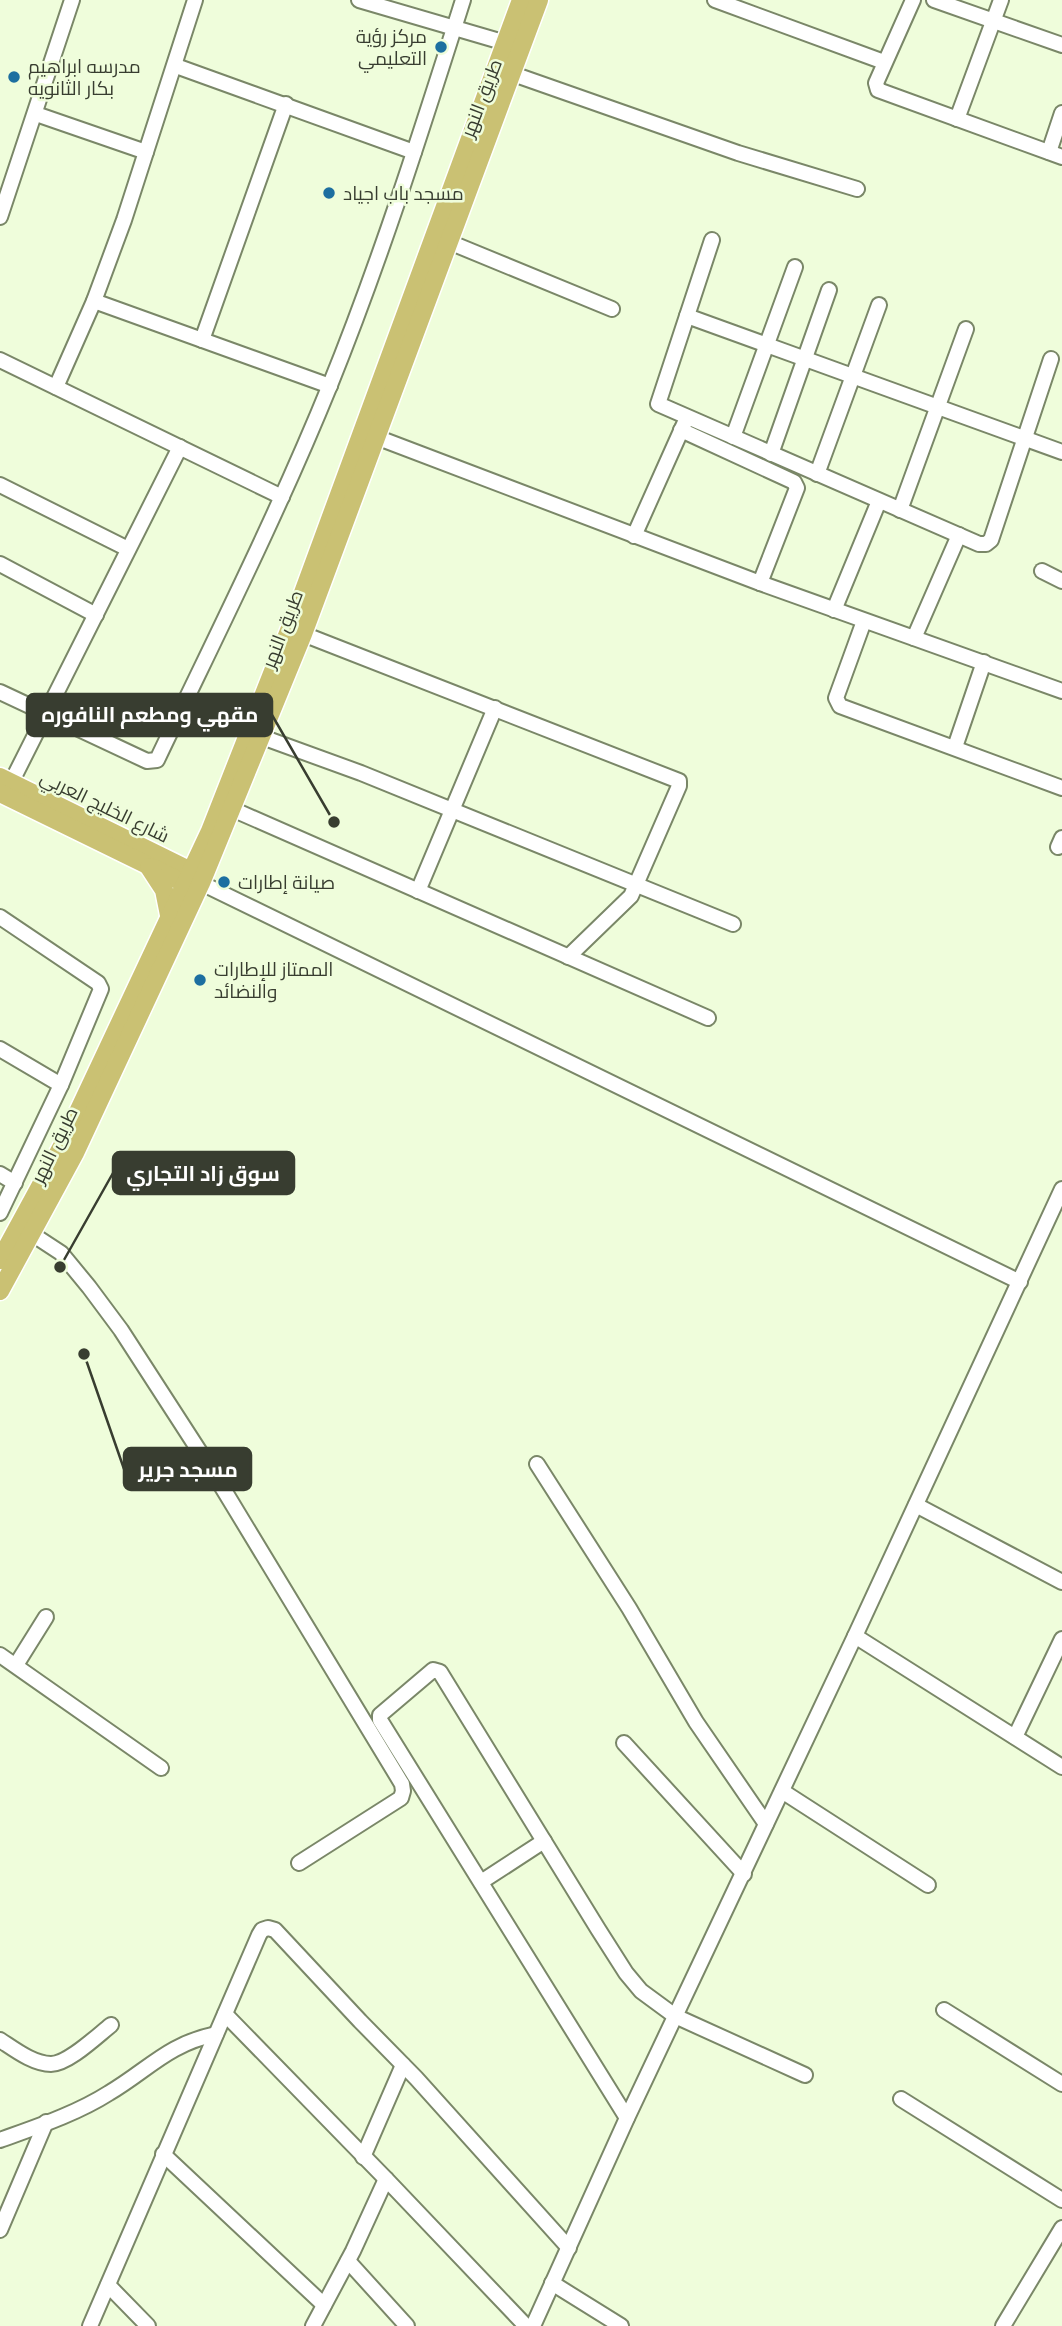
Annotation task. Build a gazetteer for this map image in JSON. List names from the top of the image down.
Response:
{
  "streets": {
    "main road": ["طريق النهر", "شارع الخليج العربي"]
  },
  "crossings": [
    ["طريق النهر", "شارع الخليج العربي"]
  ],
  "places": [
    "مركز رؤية التعليمي",
    "مدرسه ابراهيم بكار الثانويه",
    "مسجد باب اجياد",
    "مقهي ومطعم النافوره",
    "صيانة إطارات",
    "الممتاز للإطارات والنضائد",
    "سوق زاد التجاري",
    "مسجد جرير"
  ]
}
